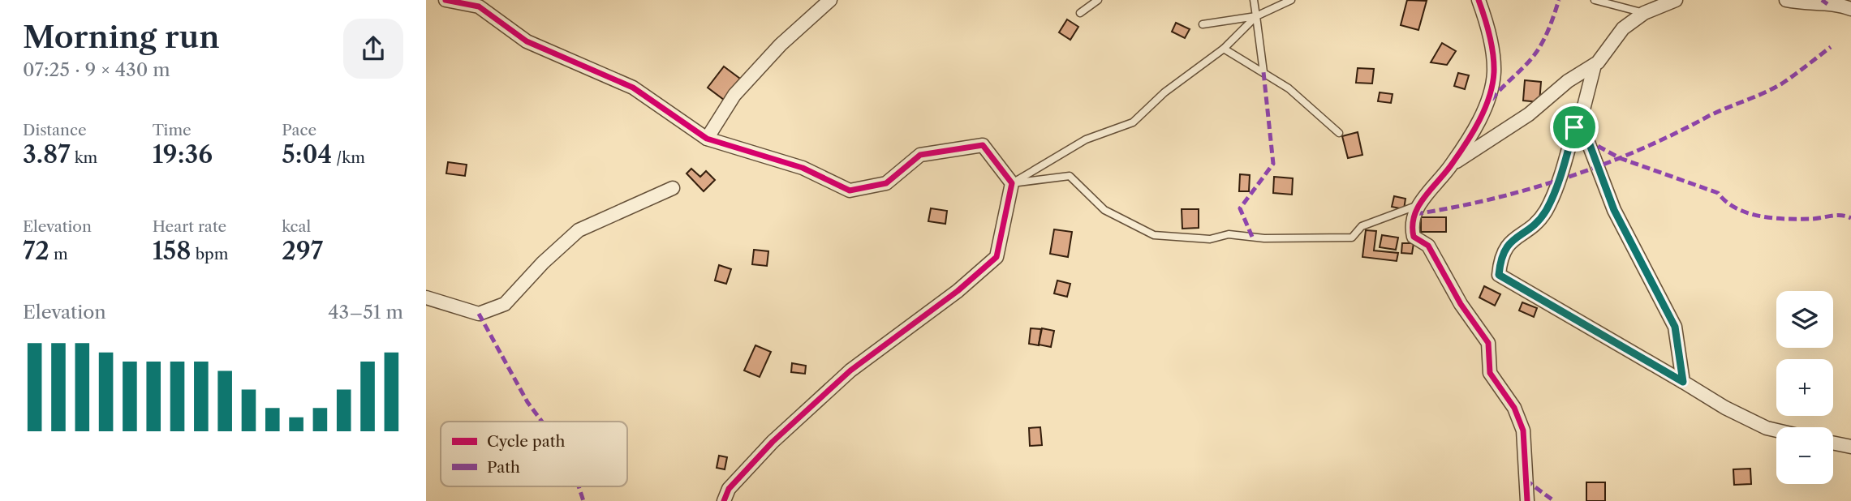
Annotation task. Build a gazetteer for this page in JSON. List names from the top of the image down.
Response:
{
  "legend": ["Cycle path", "Path"],
  "page": {
    "heading": ["Morning run", "07:25 · 9 × 430 m"],
    "stats": [
      ["Distance", "3.87 km"],
      ["Time", "19:36"],
      ["Pace", "5:04 /km"],
      ["Elevation", "72 m"],
      ["Heart rate", "158 bpm"],
      ["kcal", "297"]
    ],
    "chart": ["Elevation", "43–51 m"],
    "map_buttons": ["+", "−"]
  }
}
